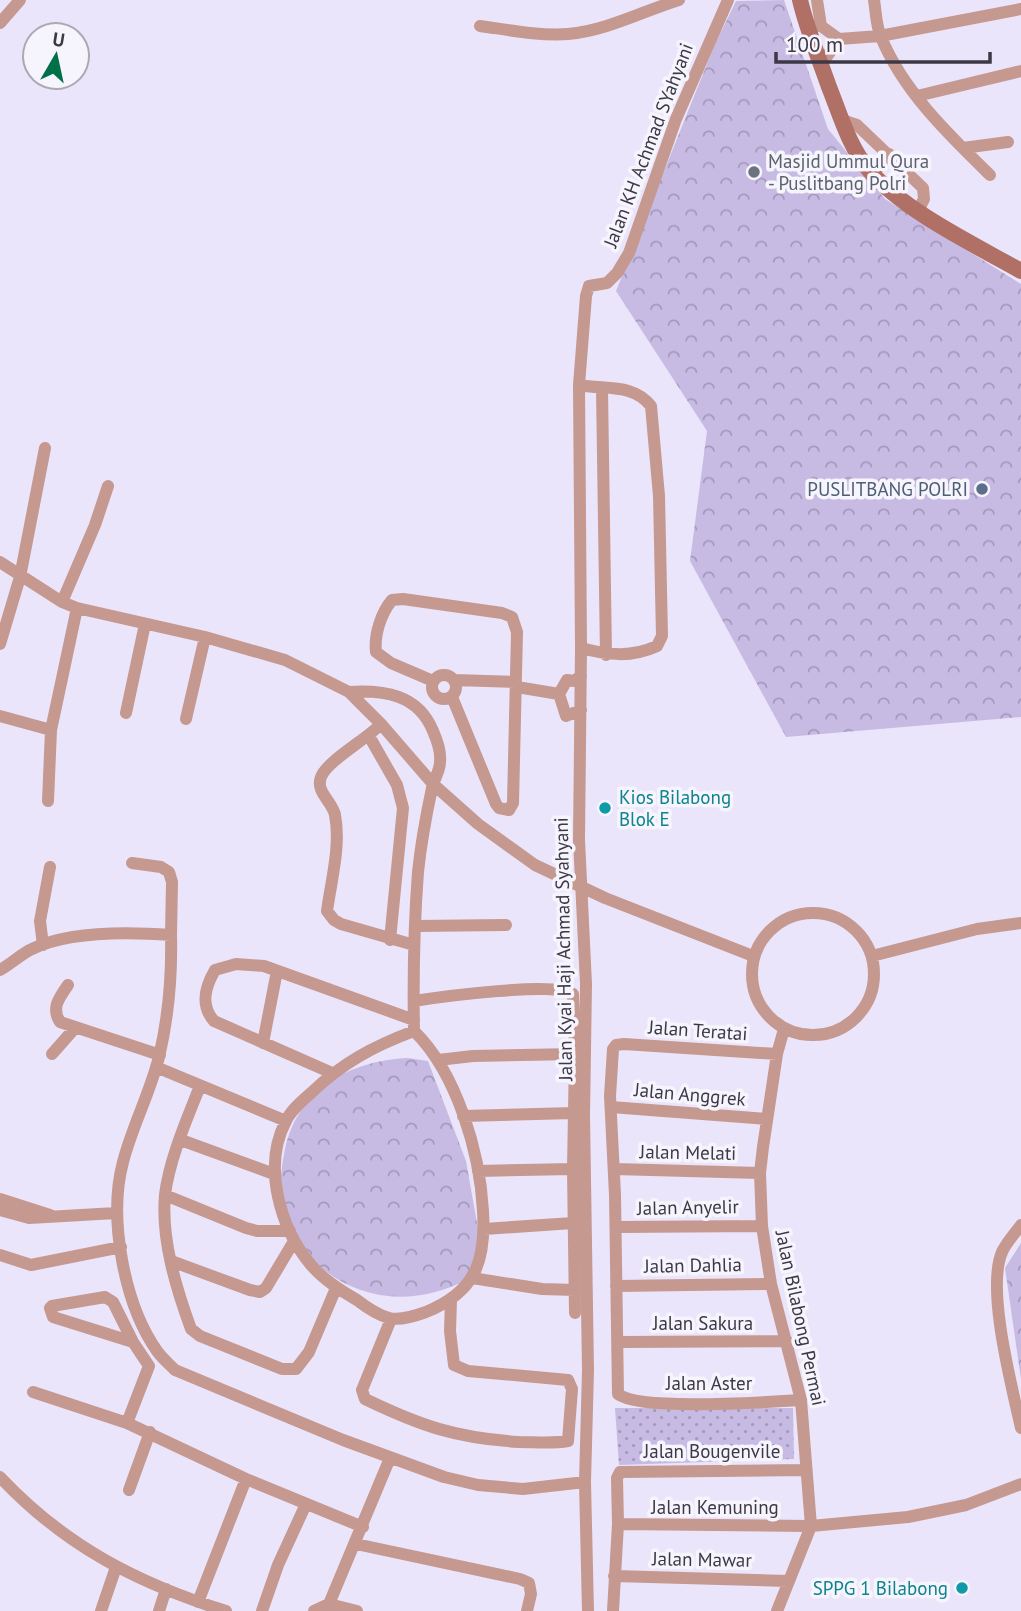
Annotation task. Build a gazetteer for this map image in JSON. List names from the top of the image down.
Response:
{
  "streets": {
    "street": [
      "Jalan KH Achmad SYahyani",
      "Jalan Kyai Haji Achmad Syahyani",
      "Jalan Teratai",
      "Jalan Anggrek",
      "Jalan Melati",
      "Jalan Anyelir",
      "Jalan Dahlia",
      "Jalan Bilabong Permai",
      "Jalan Sakura",
      "Jalan Aster",
      "Jalan Bougenvile",
      "Jalan Kemuning",
      "Jalan Mawar"
    ]
  },
  "crossings": [
    ["Jalan KH Achmad SYahyani", "Jalan Kyai Haji Achmad Syahyani"],
    ["Jalan Teratai", "Jalan Anggrek"],
    ["Jalan Teratai", "Jalan Bilabong Permai"],
    ["Jalan Anggrek", "Jalan Bilabong Permai"],
    ["Jalan Melati", "Jalan Bilabong Permai"],
    ["Jalan Anyelir", "Jalan Bilabong Permai"],
    ["Jalan Dahlia", "Jalan Bilabong Permai"],
    ["Jalan Bilabong Permai", "Jalan Sakura"],
    ["Jalan Bilabong Permai", "Jalan Aster"],
    ["Jalan Bilabong Permai", "Jalan Bougenvile"],
    ["Jalan Bilabong Permai", "Jalan Kemuning"],
    ["Jalan Bilabong Permai", "Jalan Mawar"],
    ["Jalan Sakura", "Jalan Aster"],
    ["Jalan Bougenvile", "Jalan Kemuning"]
  ],
  "places": [
    "Masjid Ummul Qura - Puslitbang Polri",
    "PUSLITBANG POLRI",
    "Kios Bilabong Blok E",
    "SPPG 1 Bilabong"
  ],
  "scale_bar": "100 m",
  "north": "top"
}
